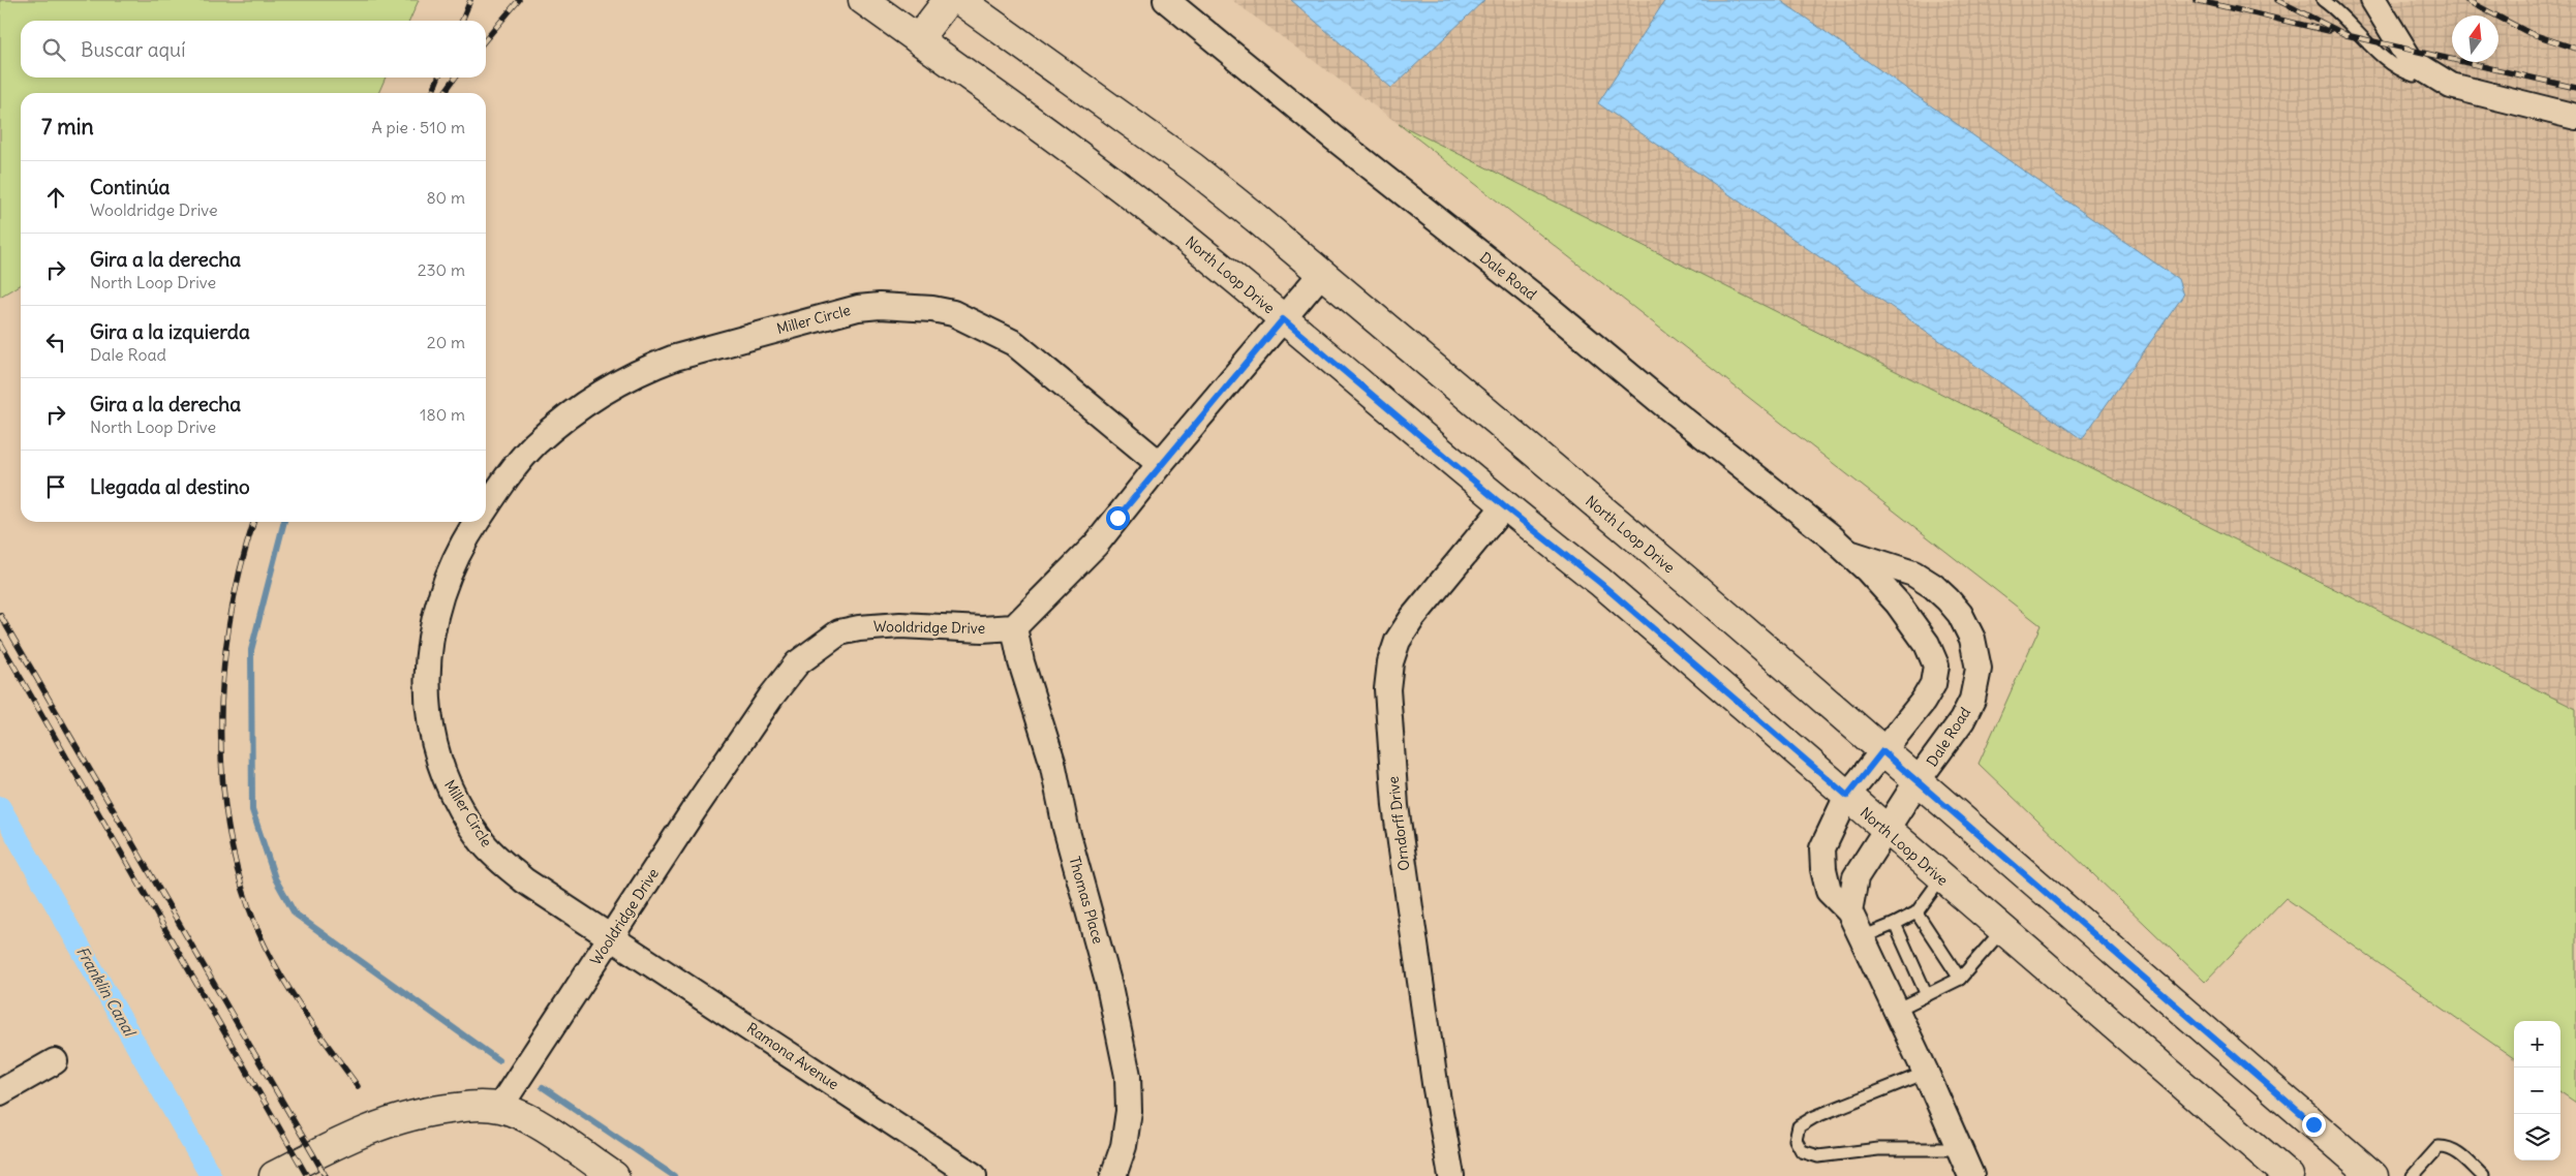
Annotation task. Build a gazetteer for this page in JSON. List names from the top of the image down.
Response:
{
  "streets": {
    "main road": ["North Loop Drive"],
    "street": [
      "Dale Road",
      "Miller Circle",
      "Wooldridge Drive",
      "Orndorff Drive",
      "Thomas Place",
      "Ramona Avenue"
    ]
  },
  "crossings": [
    ["North Loop Drive", "Dale Road"],
    ["North Loop Drive", "Orndorff Drive"],
    ["Miller Circle", "Wooldridge Drive"],
    ["Miller Circle", "Ramona Avenue"],
    ["Wooldridge Drive", "Thomas Place"],
    ["Wooldridge Drive", "Ramona Avenue"]
  ],
  "water": ["Franklin Canal"],
  "north": "top",
  "page": {
    "search": "Buscar aquí",
    "heading": ["7 min", "A pie · 510 m"],
    "list": [
      ["Continúa", "Wooldridge Drive", "80 m"],
      ["Gira a la derecha", "North Loop Drive", "230 m"],
      ["Gira a la izquierda", "Dale Road", "20 m"],
      ["Gira a la derecha", "North Loop Drive", "180 m"],
      "Llegada al destino"
    ],
    "map_buttons": ["+", "−"]
  }
}
